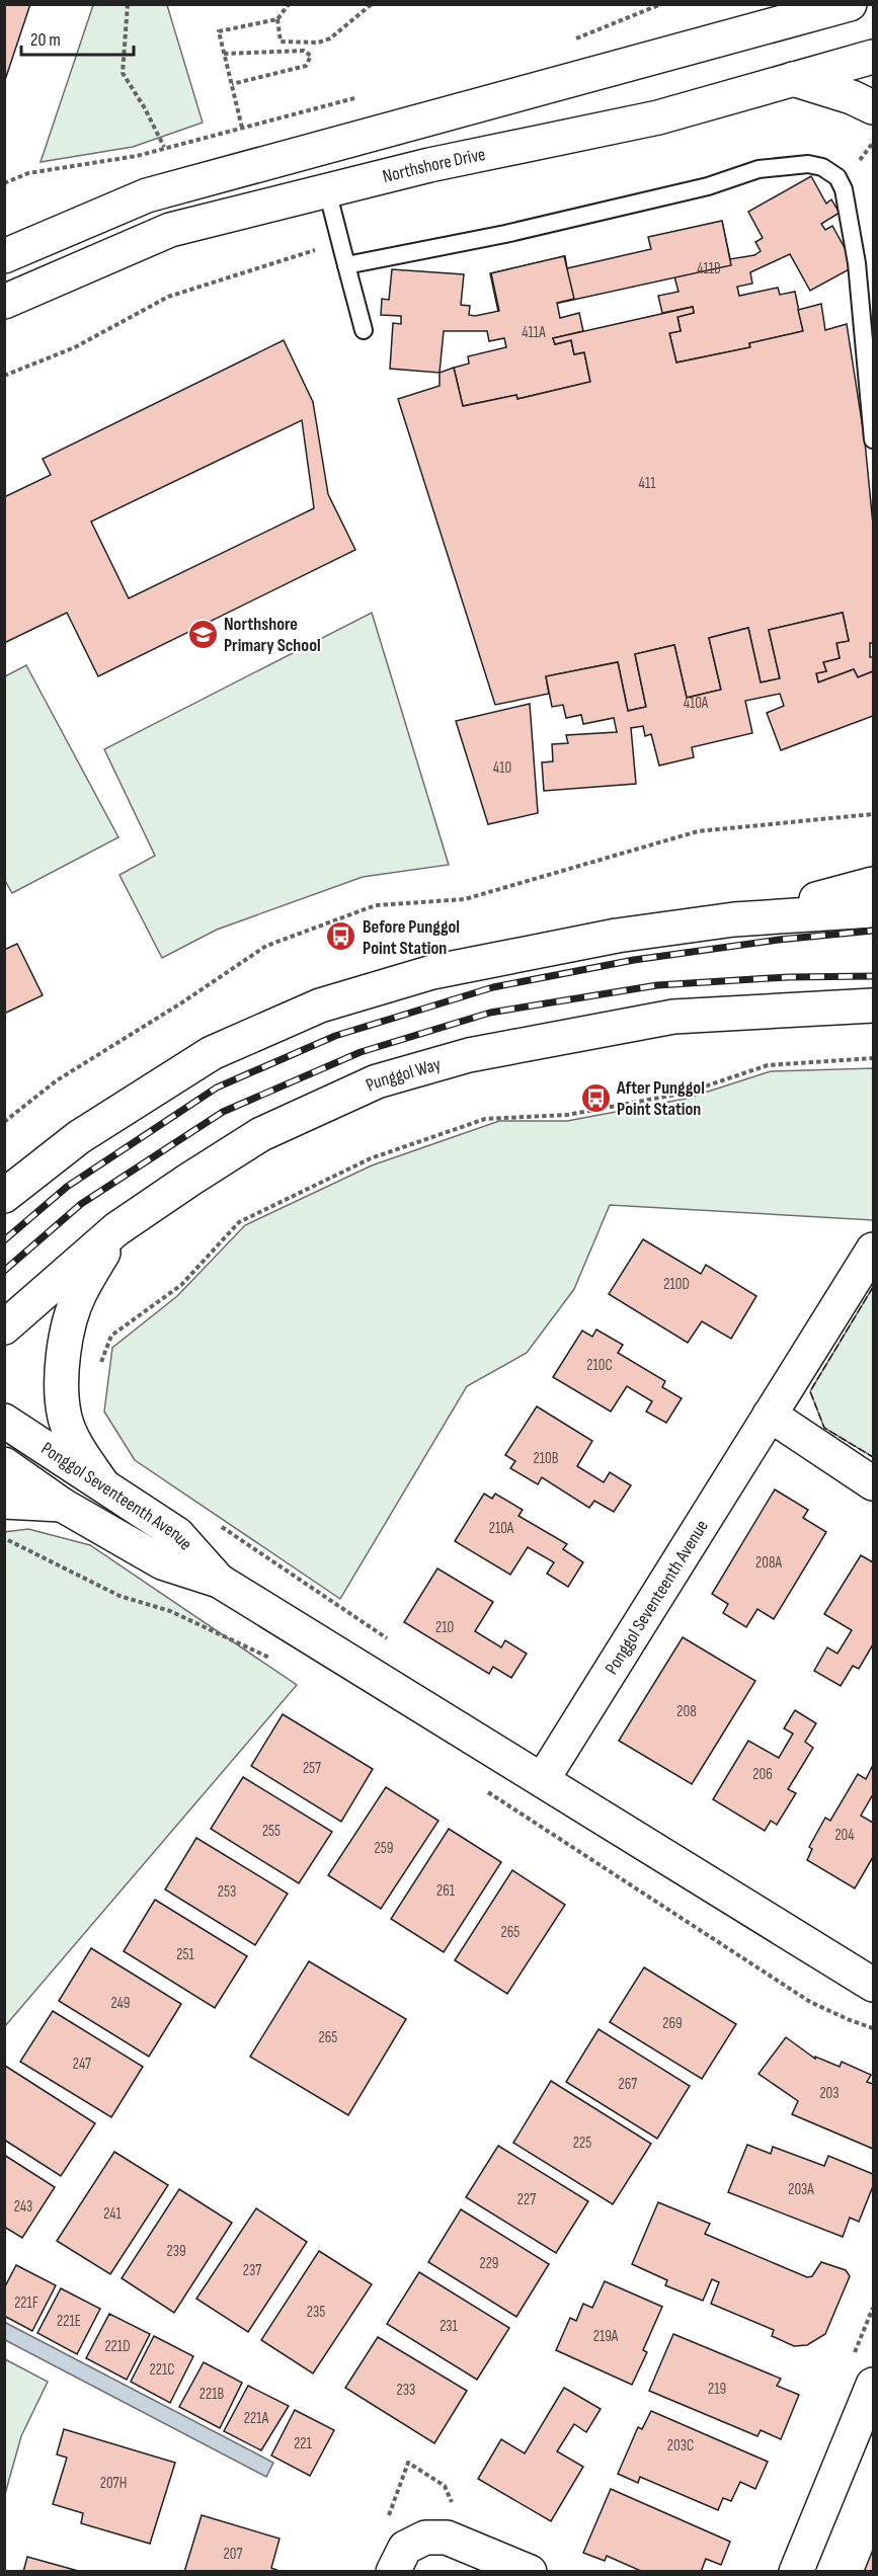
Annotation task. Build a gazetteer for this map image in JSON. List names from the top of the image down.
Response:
{
  "streets": {
    "street": ["Northshore Drive", "Punggol Way", "Ponggol Seventeenth Avenue"]
  },
  "places": {
    "school or university": ["Northshore Primary School"],
    "bus stop": ["Before Punggol Point Station", "After Punggol Point Station"]
  },
  "house_numbers": [
    "411B",
    "411A",
    "411",
    "410A",
    "410",
    "210D",
    "210C",
    "210B",
    "210A",
    "208A",
    "210",
    "208",
    "257",
    "206",
    "255",
    "204",
    "259",
    "261",
    "253",
    "265",
    "251",
    "249",
    "269",
    "265",
    "247",
    "267",
    "203",
    "225",
    "203A",
    "227",
    "243",
    "241",
    "239",
    "229",
    "237",
    "221F",
    "235",
    "221E",
    "231",
    "219A",
    "221D",
    "221C",
    "219",
    "233",
    "221B",
    "221A",
    "221",
    "203C",
    "207H",
    "207"
  ],
  "scale_bar": "20 m"
}
